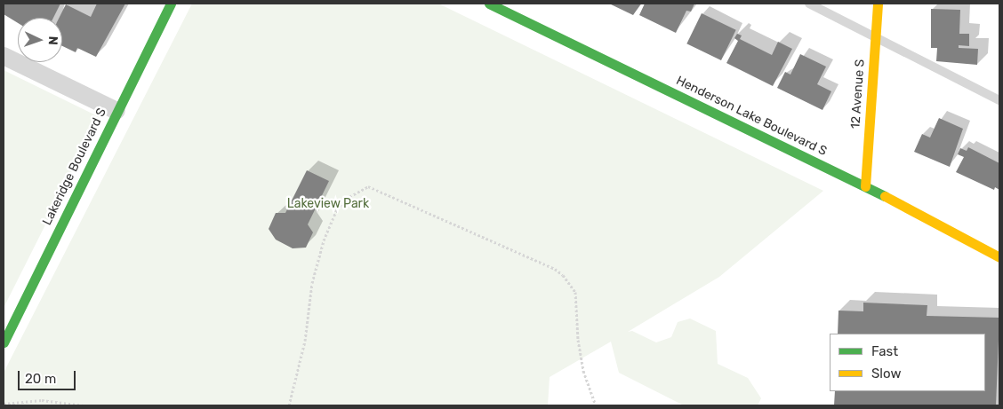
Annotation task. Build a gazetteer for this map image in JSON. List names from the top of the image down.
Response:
{
  "streets": {
    "street": ["12 Avenue S", "Henderson Lake Boulevard S", "Lakeridge Boulevard S"]
  },
  "crossings": [
    ["12 Avenue S", "Henderson Lake Boulevard S"]
  ],
  "parks": ["Lakeview Park"],
  "legend": ["Fast", "Slow"],
  "scale_bar": "20 m",
  "north": "right"
}
